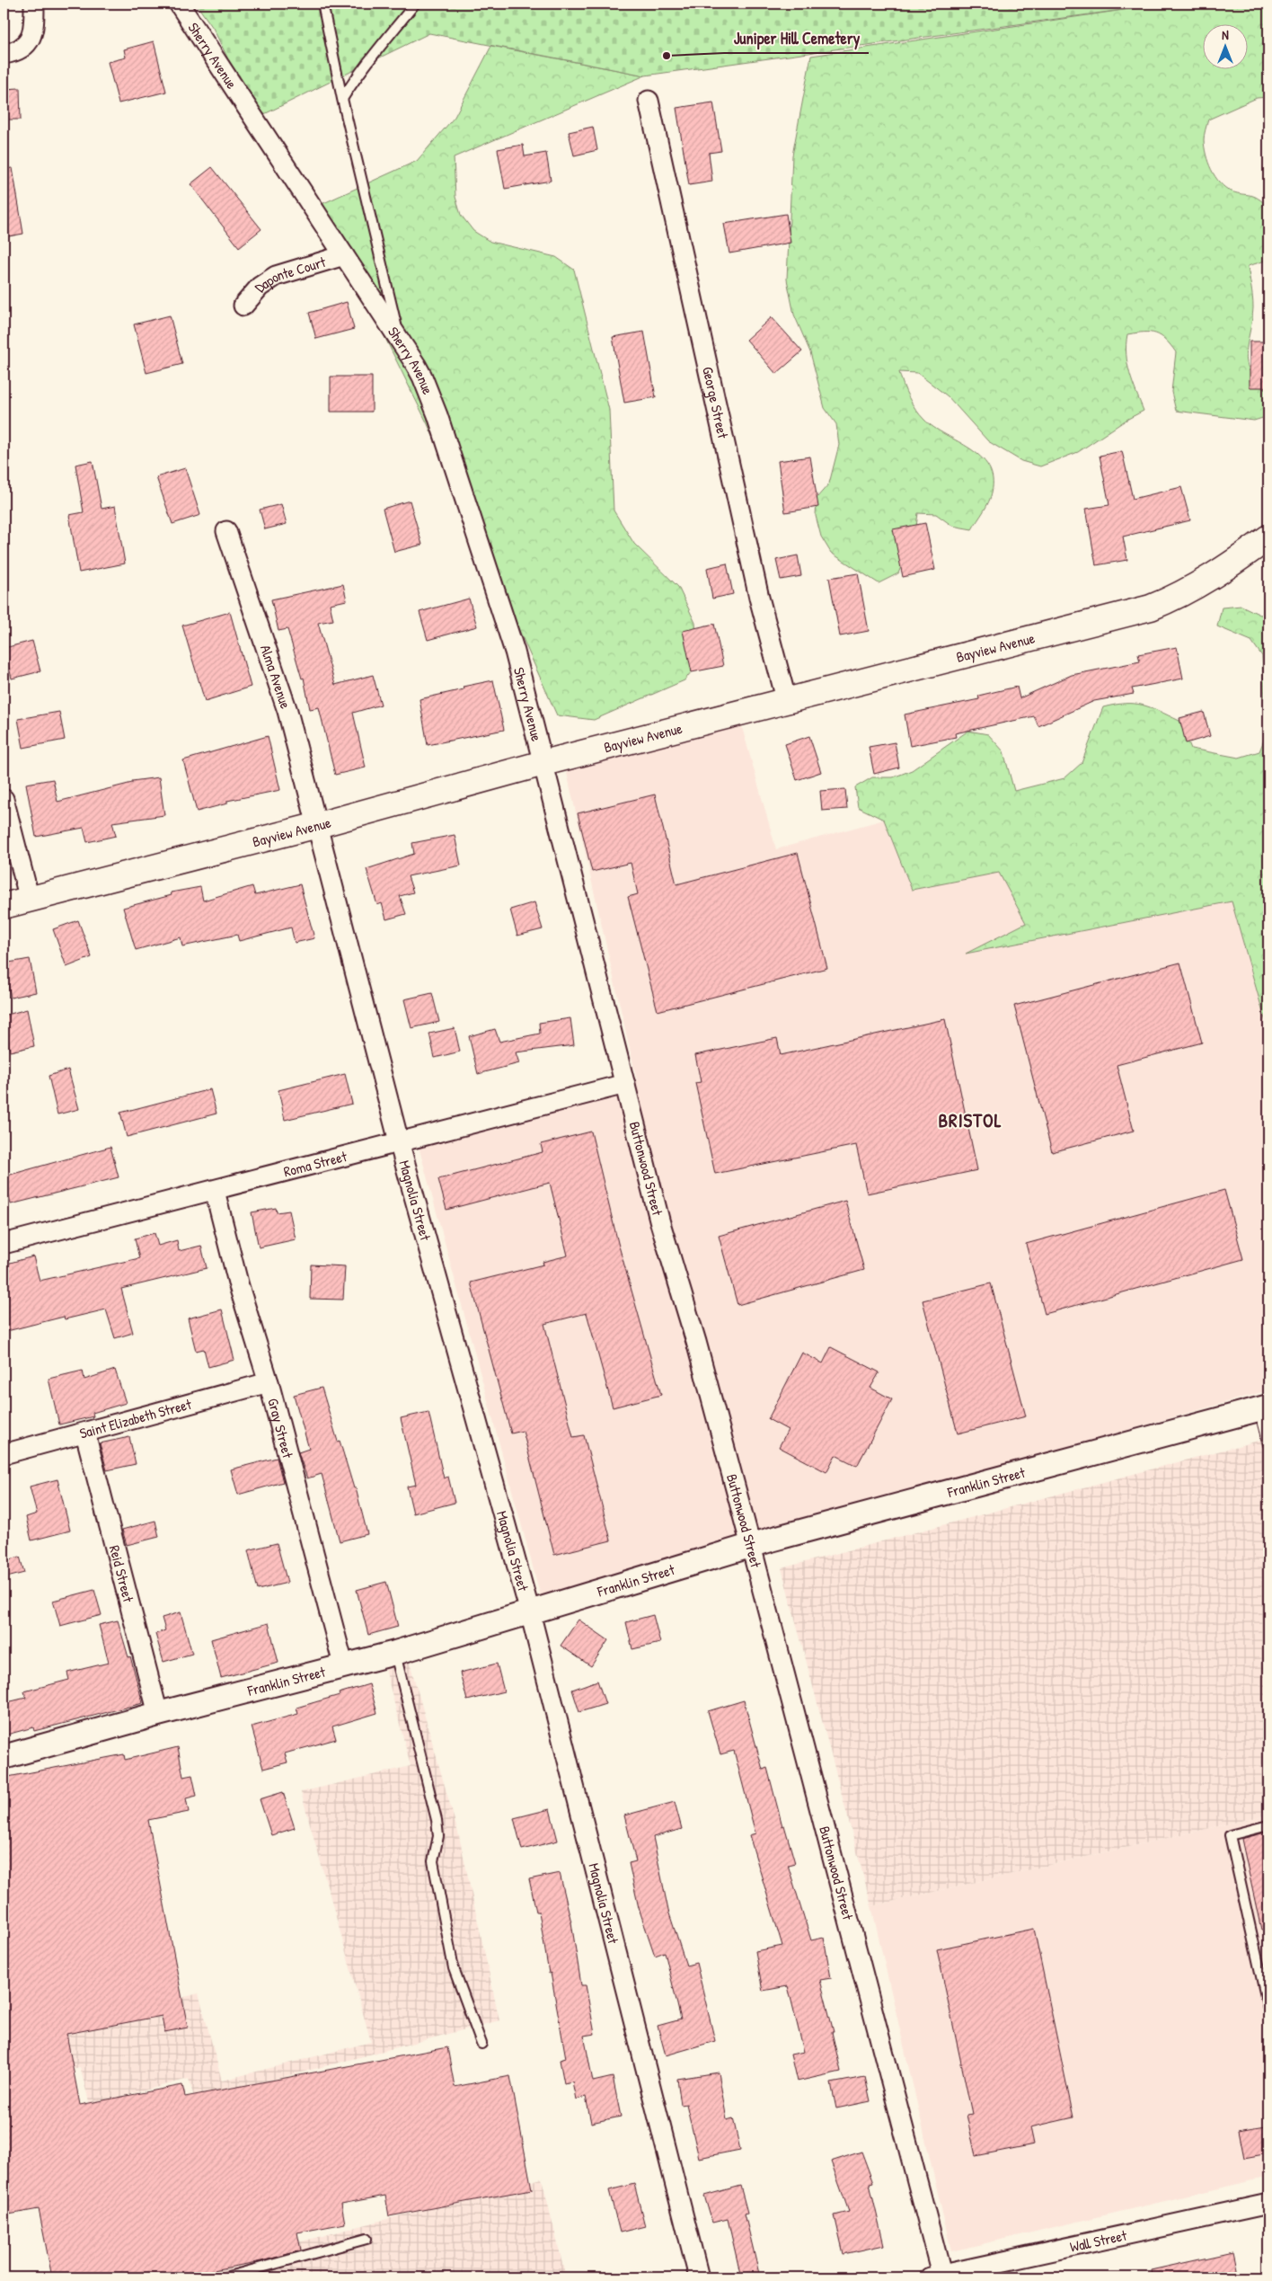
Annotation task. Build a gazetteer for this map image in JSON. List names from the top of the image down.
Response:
{
  "streets": {
    "main road": ["Bayview Avenue"],
    "street": [
      "Sherry Avenue",
      "Daponte Court",
      "George Street",
      "Alma Avenue",
      "Roma Street",
      "Buttonwood Street",
      "Magnolia Street",
      "Saint Elizabeth Street",
      "Gray Street",
      "Franklin Street",
      "Reid Street",
      "Wall Street"
    ]
  },
  "crossings": [
    ["Sherry Avenue", "Daponte Court"],
    ["Sherry Avenue", "Bayview Avenue"],
    ["Sherry Avenue", "Buttonwood Street"],
    ["George Street", "Bayview Avenue"],
    ["Bayview Avenue", "Alma Avenue"],
    ["Bayview Avenue", "Buttonwood Street"],
    ["Bayview Avenue", "Magnolia Street"],
    ["Alma Avenue", "Magnolia Street"],
    ["Roma Street", "Buttonwood Street"],
    ["Roma Street", "Magnolia Street"],
    ["Roma Street", "Gray Street"],
    ["Buttonwood Street", "Franklin Street"],
    ["Buttonwood Street", "Wall Street"],
    ["Magnolia Street", "Franklin Street"],
    ["Saint Elizabeth Street", "Gray Street"],
    ["Saint Elizabeth Street", "Reid Street"],
    ["Gray Street", "Franklin Street"],
    ["Franklin Street", "Reid Street"]
  ],
  "districts": ["BRISTOL"],
  "places": ["Juniper Hill Cemetery"],
  "north": "top"
}
